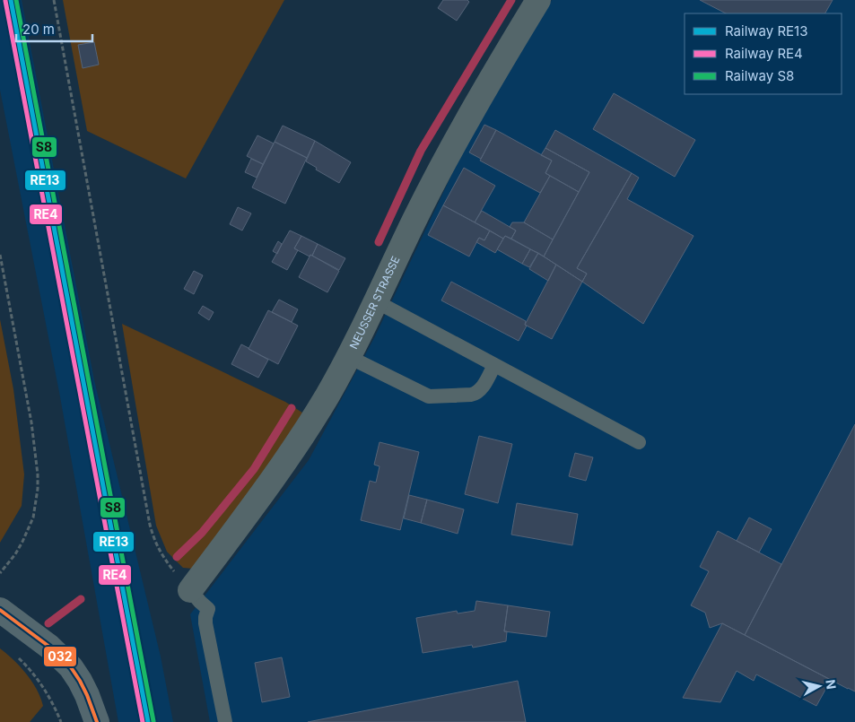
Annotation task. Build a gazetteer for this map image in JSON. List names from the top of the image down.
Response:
{
  "streets": {
    "street": ["NEUSSER STRASSE"]
  },
  "lines": [
    "rail line RE13",
    "rail line S8",
    "rail line RE4",
    "transit line 032"
  ],
  "legend": ["Railway RE13", "Railway RE4", "Railway S8"],
  "scale_bar": "20 m",
  "north": "right"
}
